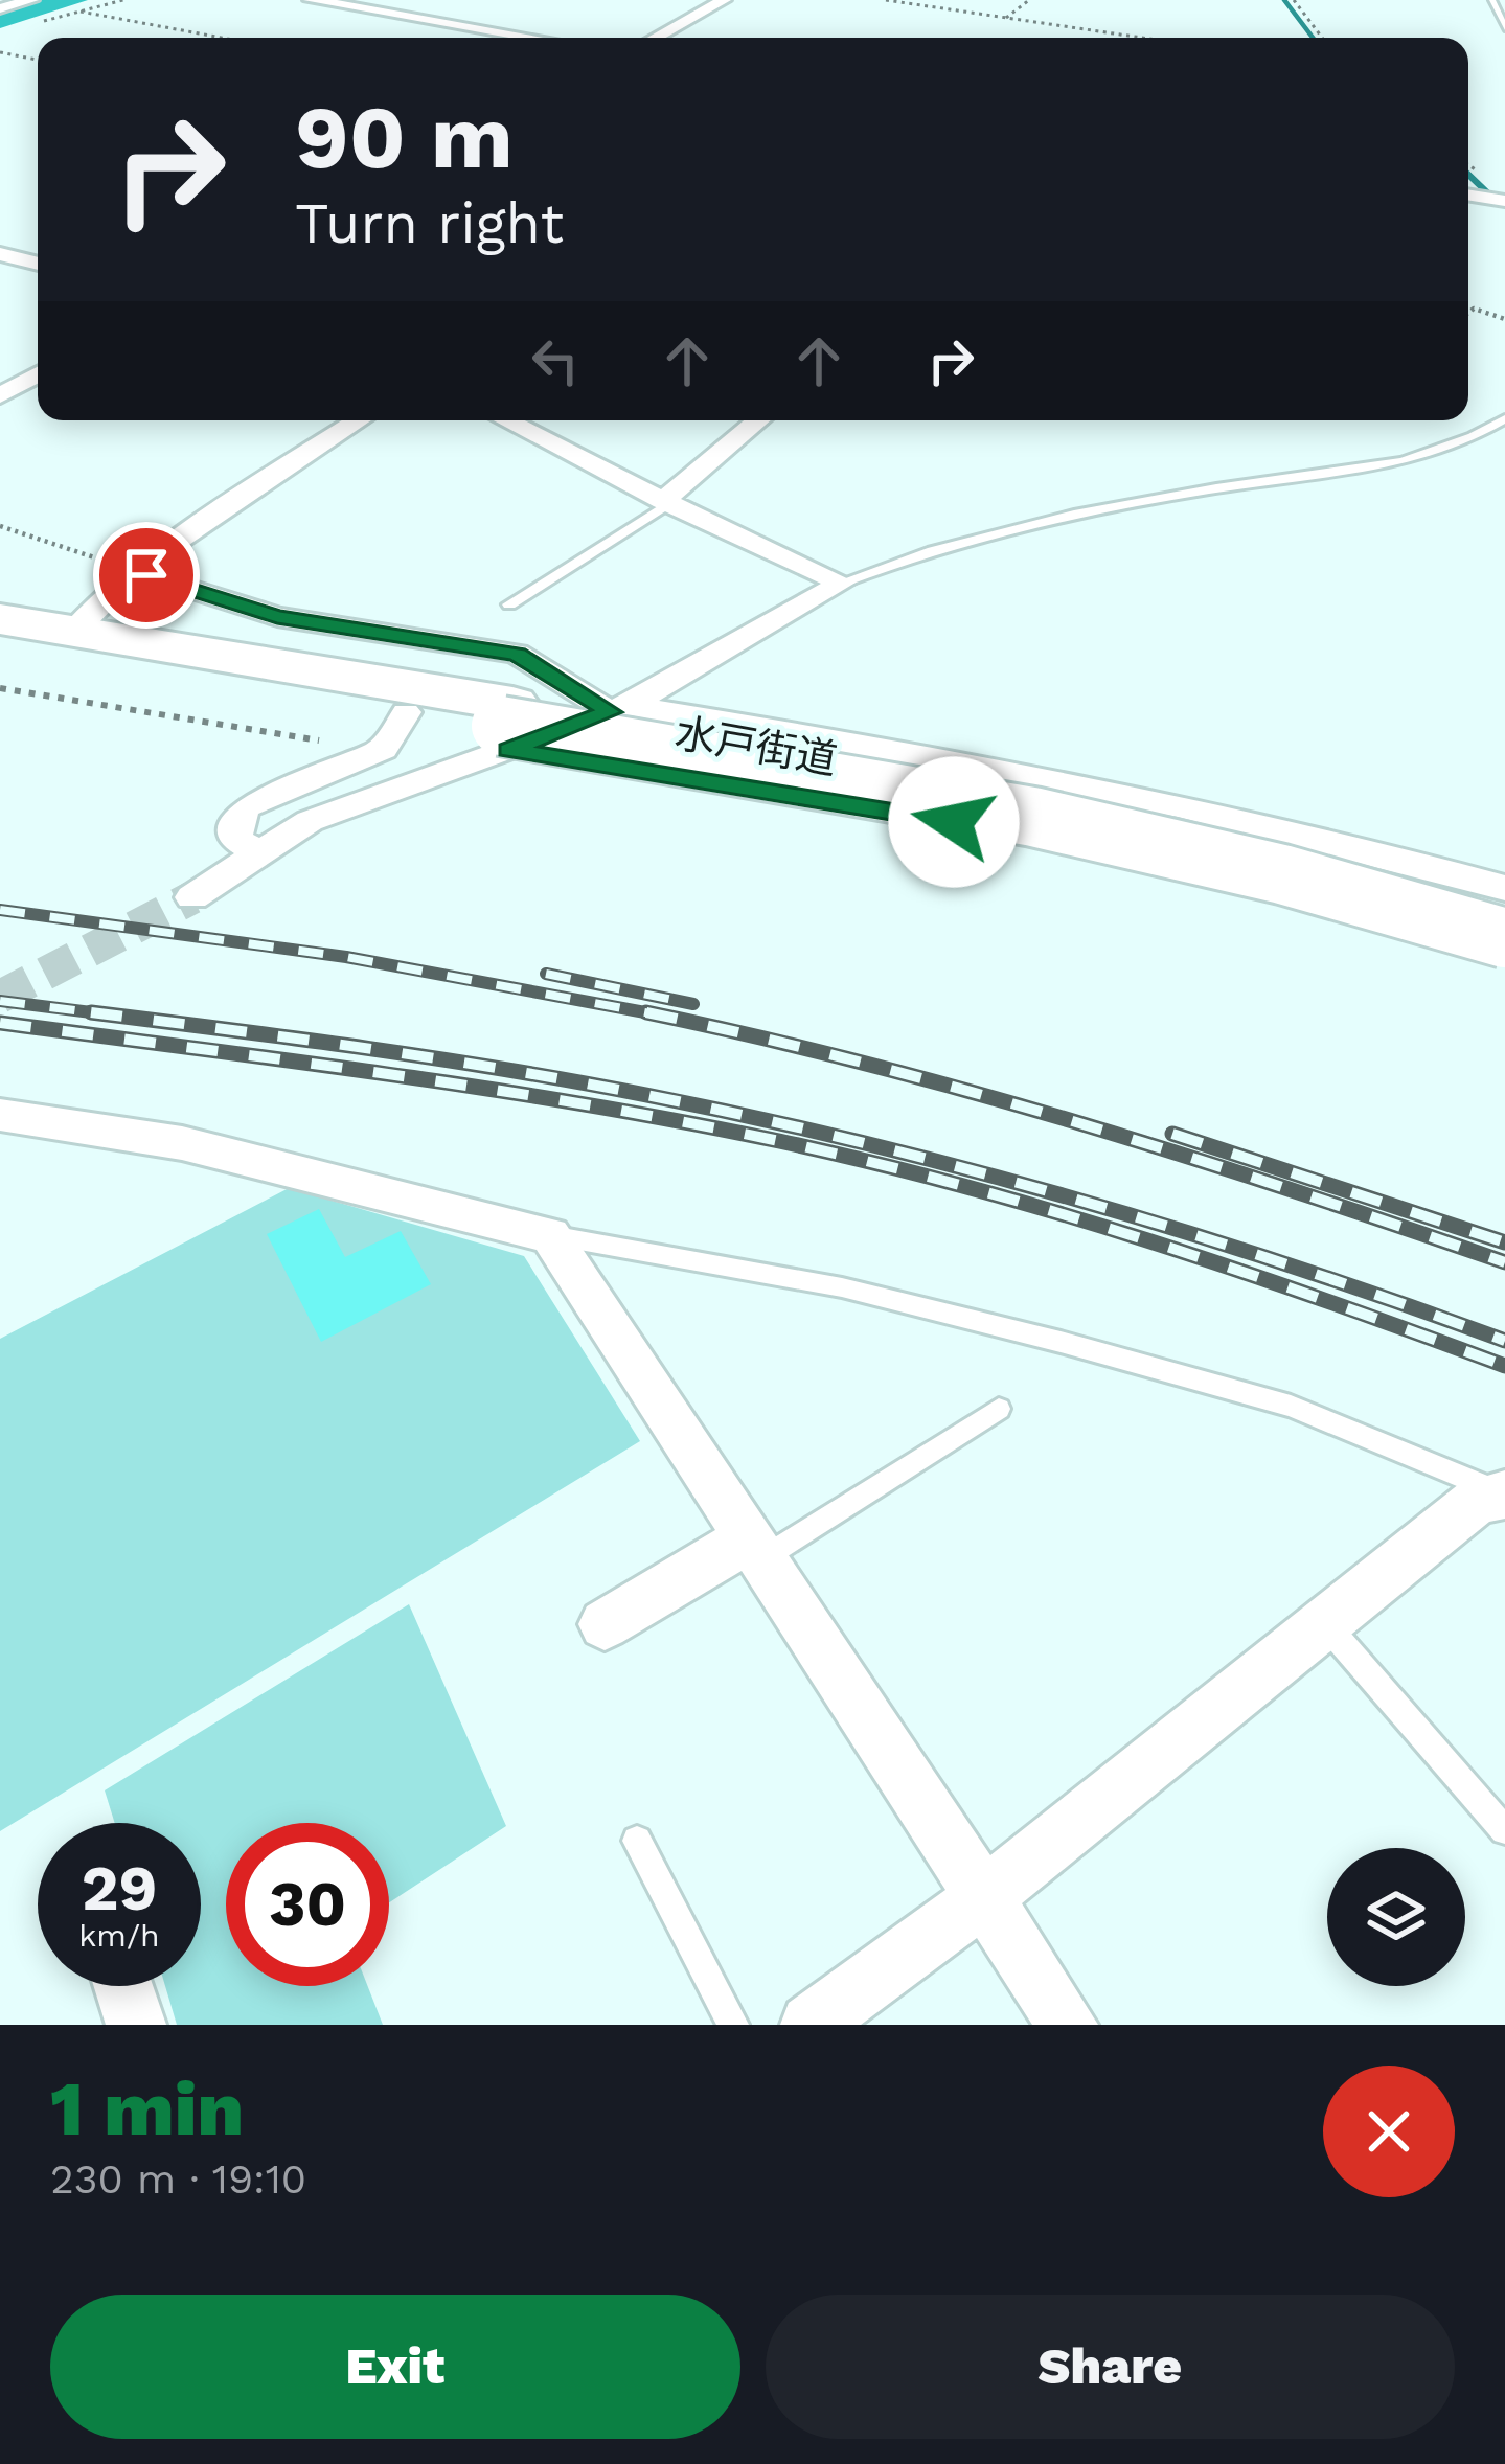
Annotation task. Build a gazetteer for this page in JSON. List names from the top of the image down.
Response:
{
  "streets": {
    "highway": ["水戸街道"]
  },
  "page": {
    "turn": ["90 m", "Turn right"],
    "speed": "29 km/h",
    "limit": "30",
    "heading": ["1 min", "230 m · 19:10"],
    "buttons": ["Exit", "Share"]
  }
}
